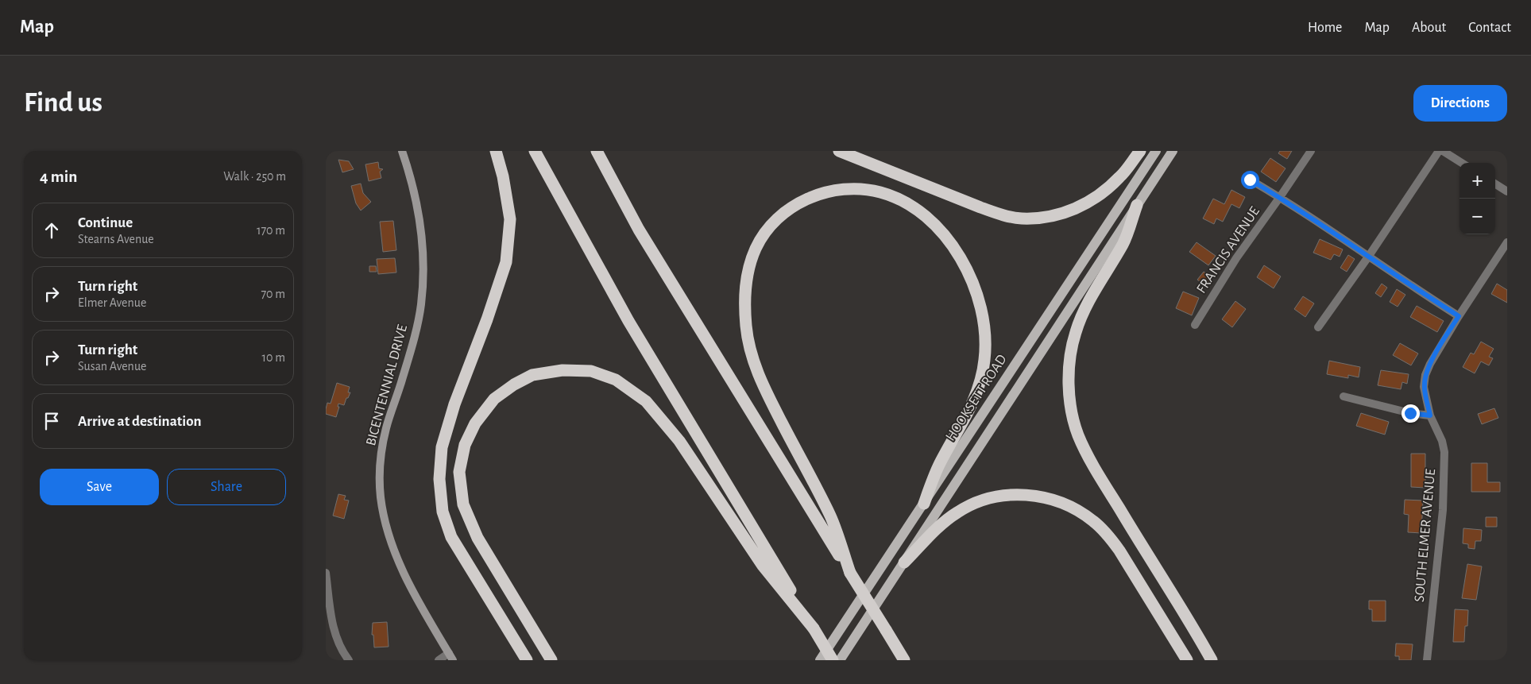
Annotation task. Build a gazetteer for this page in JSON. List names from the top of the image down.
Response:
{
  "streets": {
    "main road": ["HOOKSETT ROAD"],
    "street": ["FRANCIS AVENUE", "BICENTENNIAL DRIVE", "SOUTH ELMER AVENUE"]
  },
  "page": {
    "header": "Map",
    "nav": [
      "Home",
      "Map",
      "About",
      "Contact"
    ],
    "buttons": [
      "Directions",
      ["Save", "Share"]
    ],
    "title": "Find us",
    "heading": ["4 min", "Walk · 250 m"],
    "map_buttons": ["+", "−"],
    "list": [
      ["Continue", "Stearns Avenue", "170 m"],
      ["Turn right", "Elmer Avenue", "70 m"],
      ["Turn right", "Susan Avenue", "10 m"],
      "Arrive at destination"
    ]
  }
}
